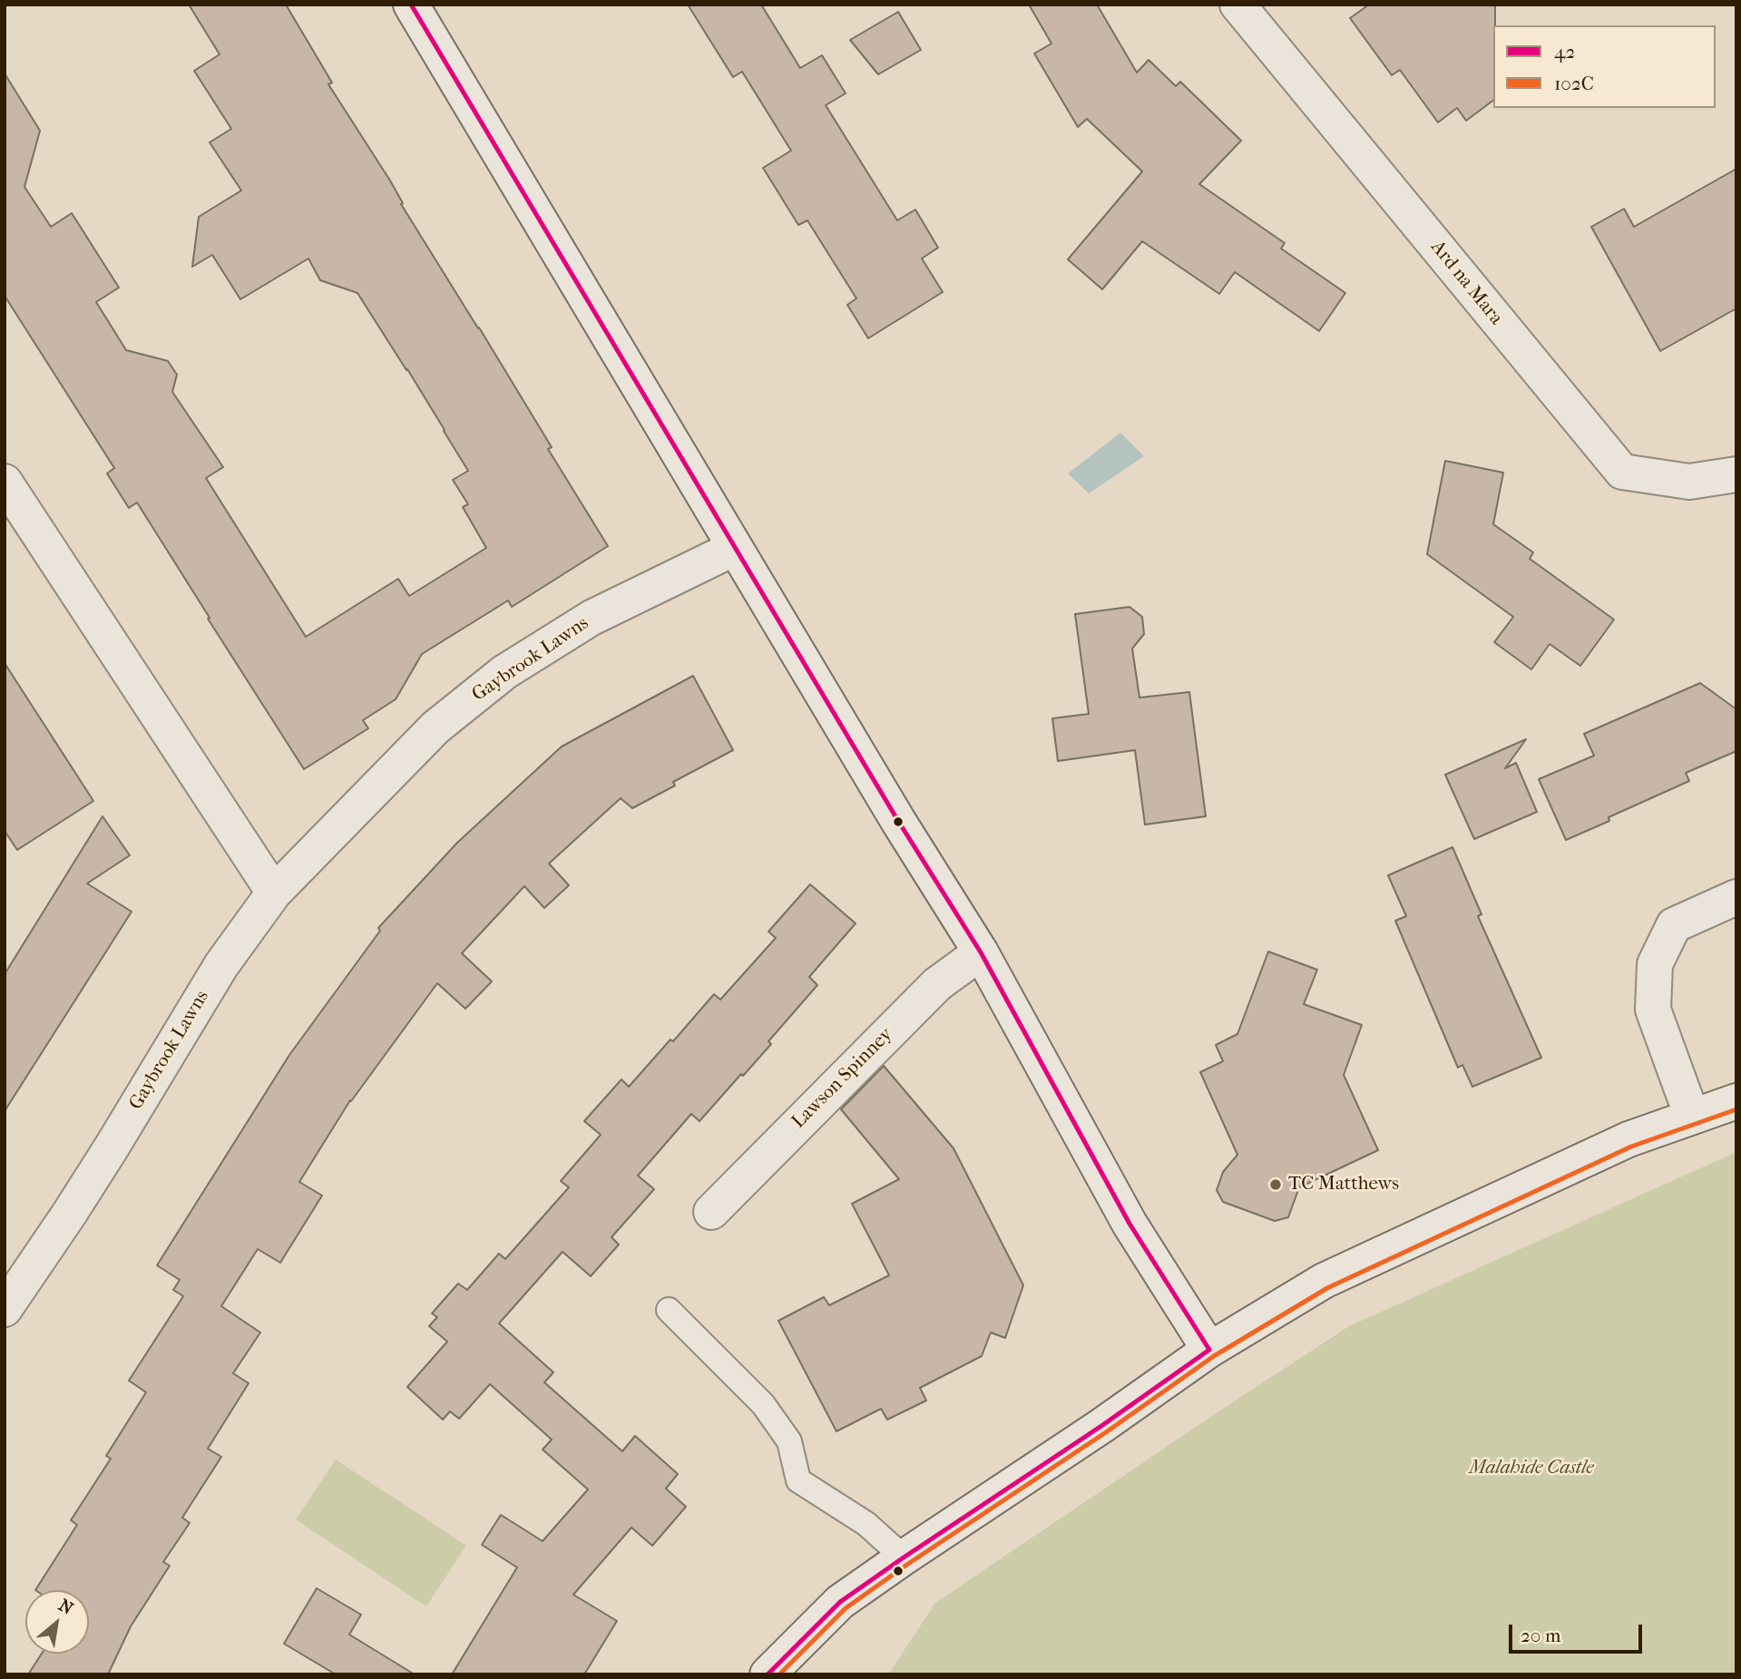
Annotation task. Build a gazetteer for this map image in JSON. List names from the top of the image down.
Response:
{
  "streets": {
    "street": ["Ard na Mara", "Gaybrook Lawns", "Lawson Spinney"]
  },
  "parks": ["Malahide Castle"],
  "places": ["TC Matthews"],
  "lines": ["transit line 42", "transit line 102C"],
  "legend": ["42", "102C"],
  "scale_bar": "20 m",
  "north": "top right"
}
